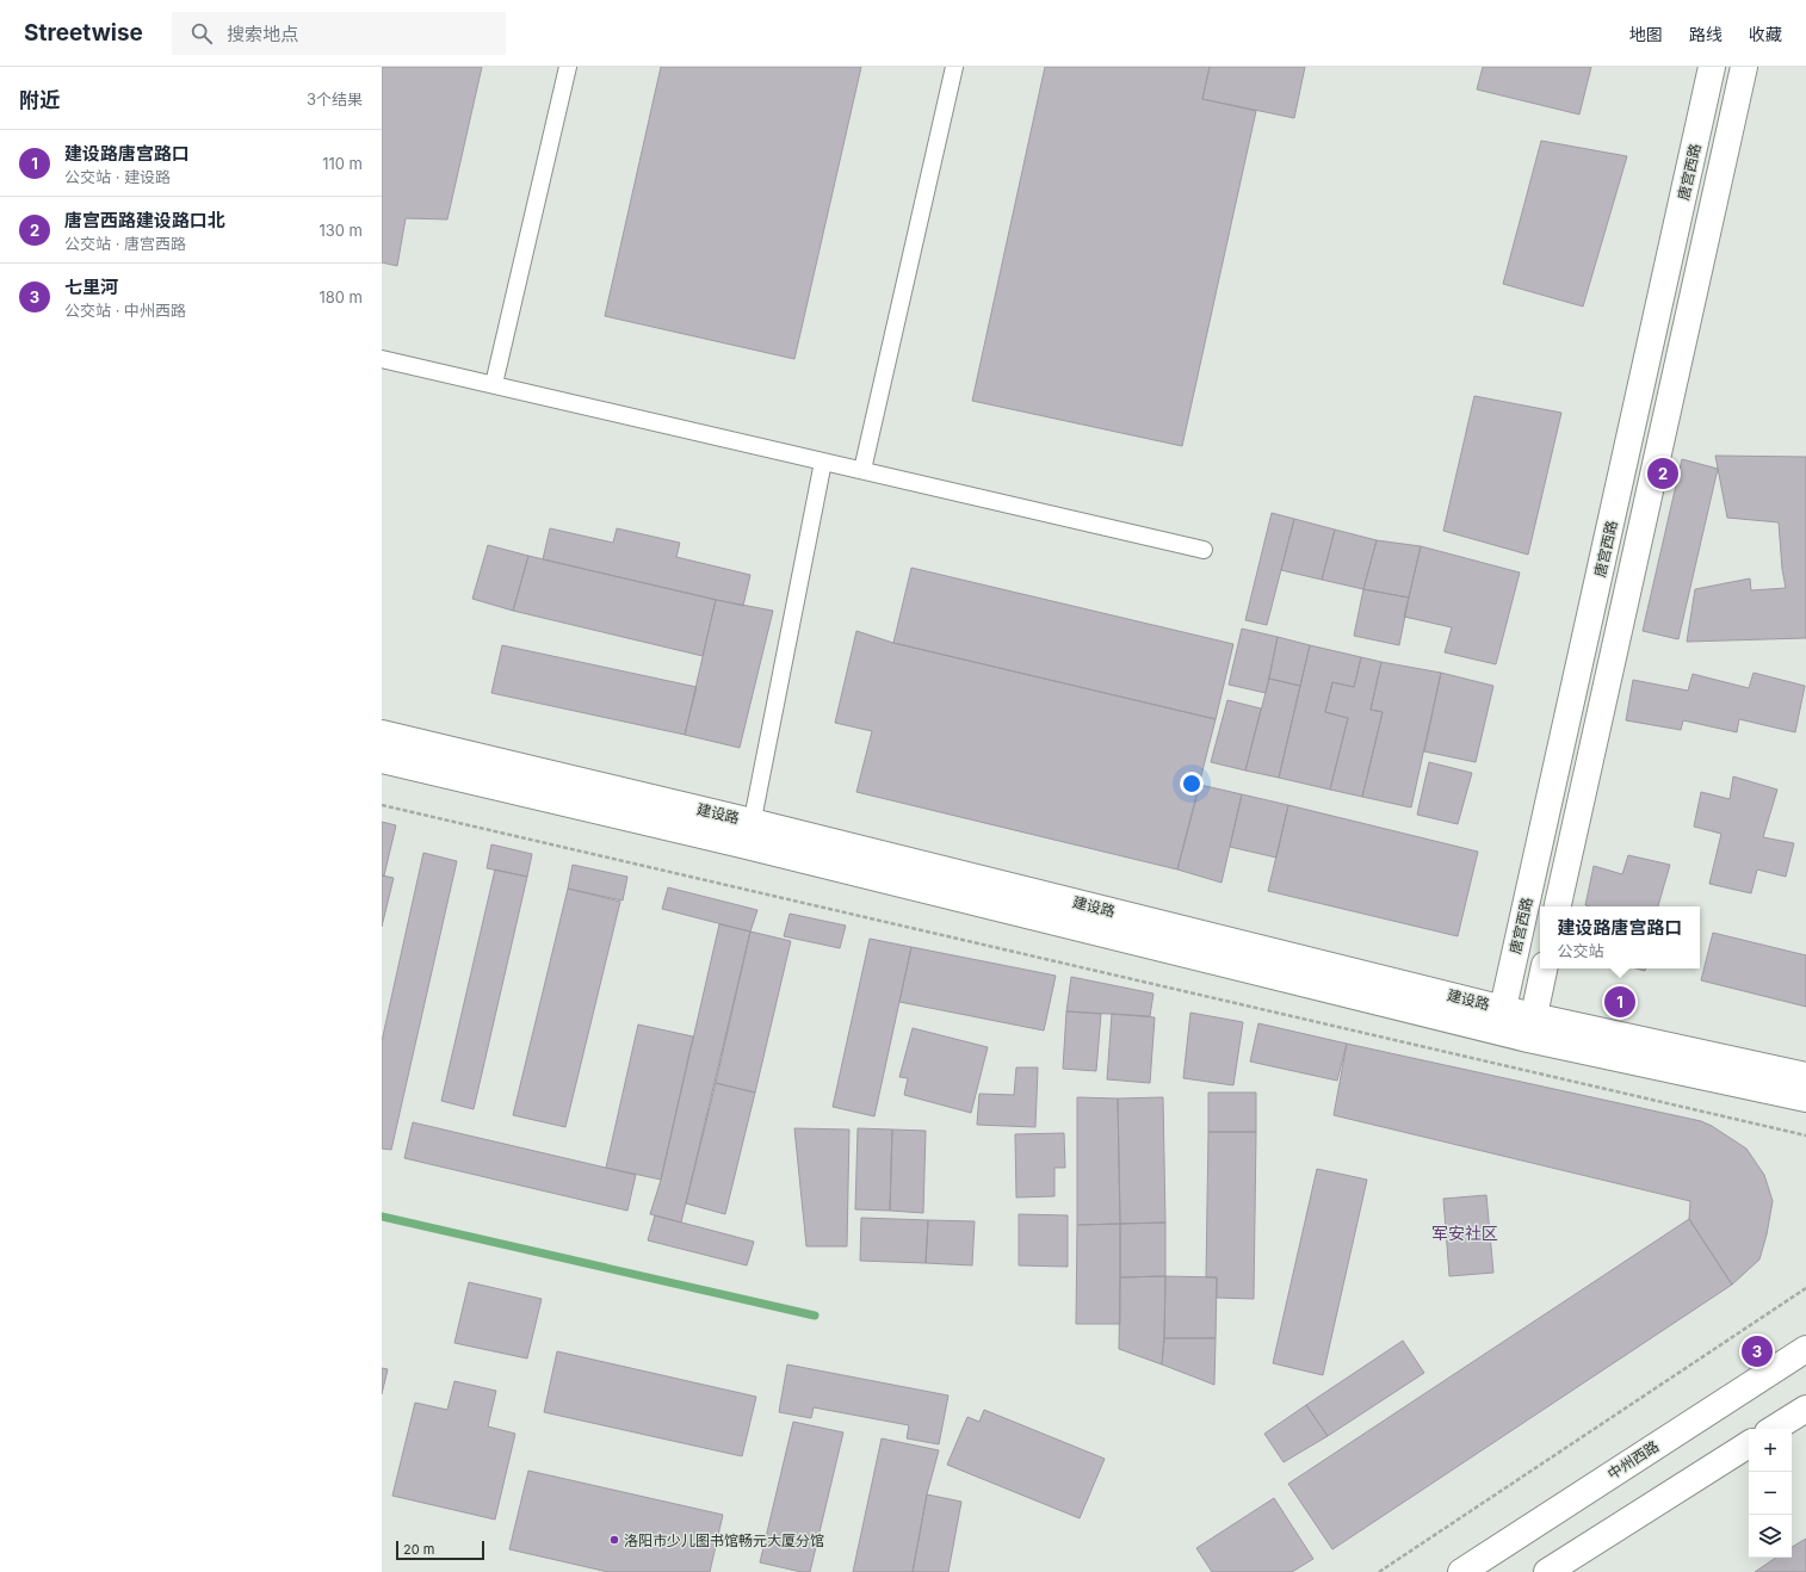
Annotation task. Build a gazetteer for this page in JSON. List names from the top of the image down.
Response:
{
  "streets": {
    "street": ["唐宫西路", "建设路", "中州西路"]
  },
  "crossings": [
    ["唐宫西路", "建设路"]
  ],
  "districts": ["军安社区"],
  "places": ["洛阳市少儿图书馆畅元大厦分馆"],
  "scale_bar": "20 m",
  "page": {
    "header": "Streetwise",
    "search": "搜索地点",
    "nav": ["地图", "路线", "收藏"],
    "heading": ["附近", "3个结果"],
    "list": [
      {
        "mark": "1",
        "name": "建设路唐宫路口",
        "note": "公交站 · 建设路",
        "value": "110 m"
      },
      {
        "mark": "2",
        "name": "唐宫西路建设路口北",
        "note": "公交站 · 唐宫西路",
        "value": "130 m"
      },
      {
        "mark": "3",
        "name": "七里河",
        "note": "公交站 · 中州西路",
        "value": "180 m"
      }
    ],
    "pins": ["2", "1", "3"],
    "popup": ["建设路唐宫路口", "公交站"],
    "map_buttons": ["+", "−"],
    "scale": "20 m"
  }
}
